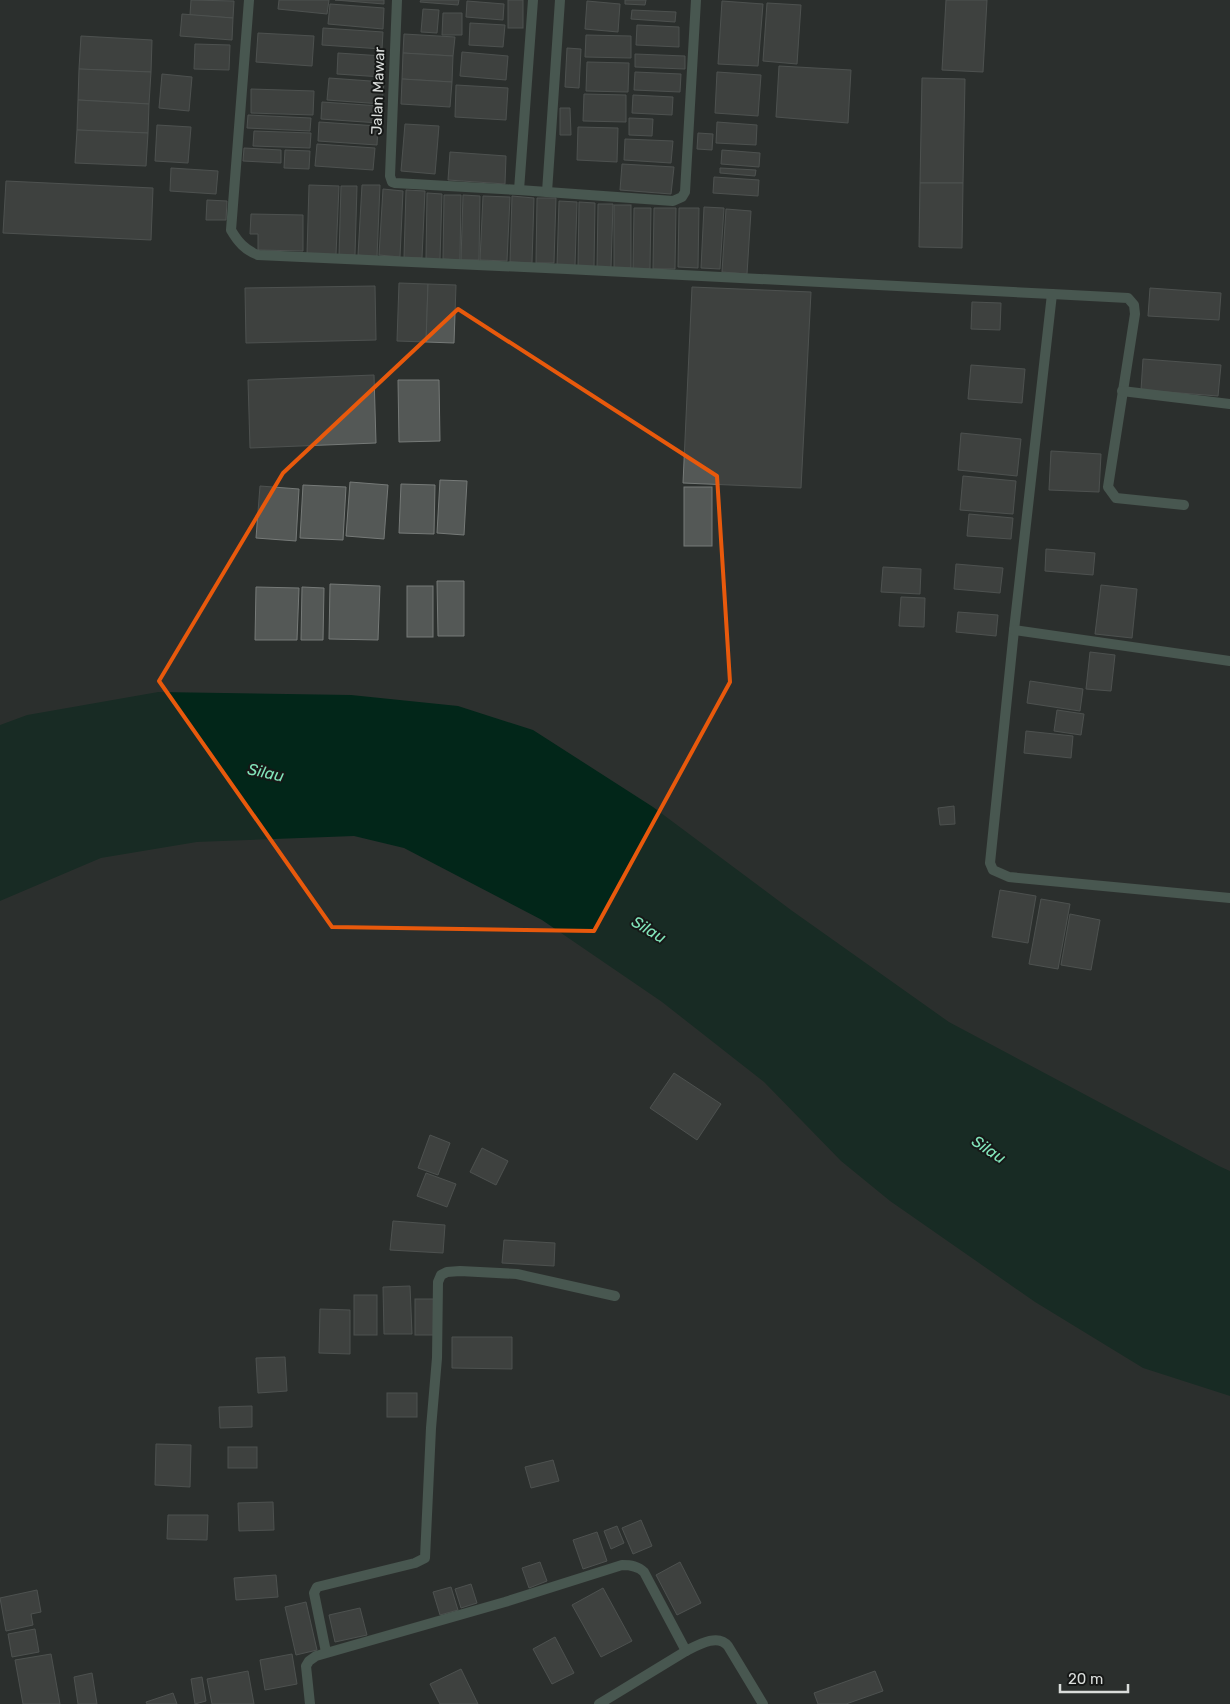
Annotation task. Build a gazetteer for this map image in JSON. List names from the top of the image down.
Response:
{
  "streets": {
    "street": ["Jalan Mawar"]
  },
  "water": ["Silau"],
  "scale_bar": "20 m"
}
